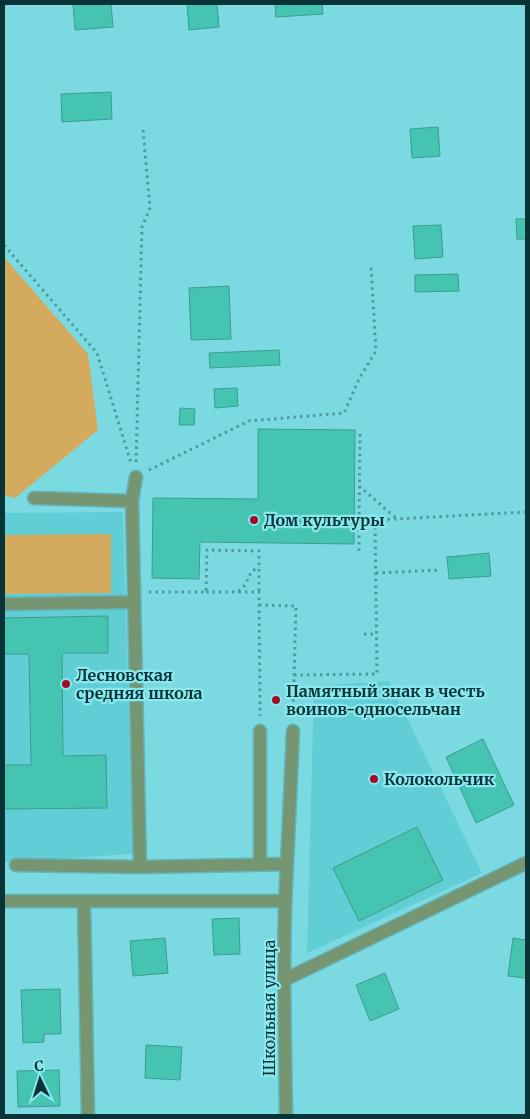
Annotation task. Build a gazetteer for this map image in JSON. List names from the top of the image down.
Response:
{
  "streets": {
    "street": ["Школьная улица"]
  },
  "places": [
    "Дом культуры",
    "Лесновская средняя школа",
    "Памятный знак в честь воинов-односельчан",
    "Колокольчик"
  ],
  "north": "top"
}
